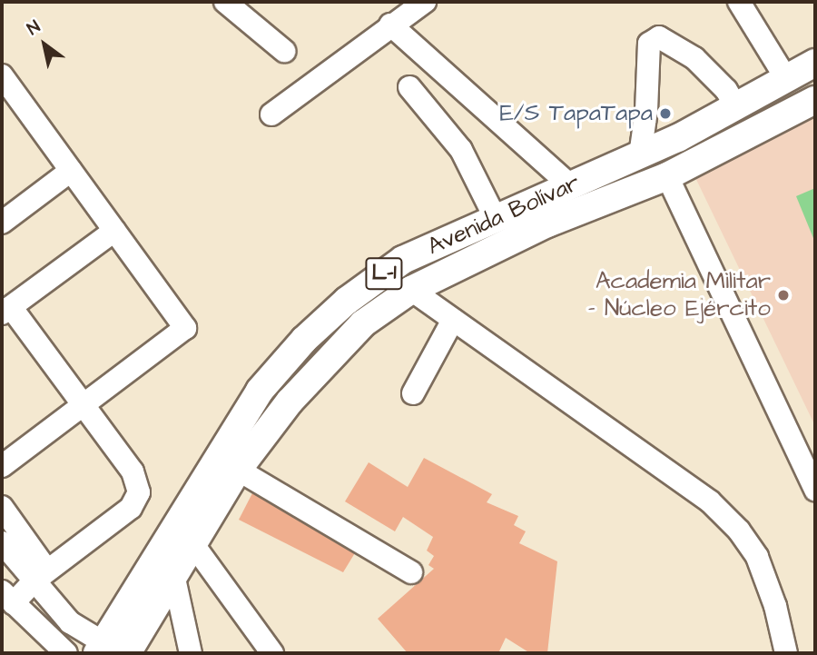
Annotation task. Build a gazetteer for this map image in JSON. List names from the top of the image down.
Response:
{
  "streets": {
    "main road": ["Avenida Bolívar", "L-1"]
  },
  "crossings": [
    ["Avenida Bolívar", "L-1"]
  ],
  "places": ["E/S TapaTapa", "Academia Militar - Núcleo Ejército"],
  "north": "top left"
}
